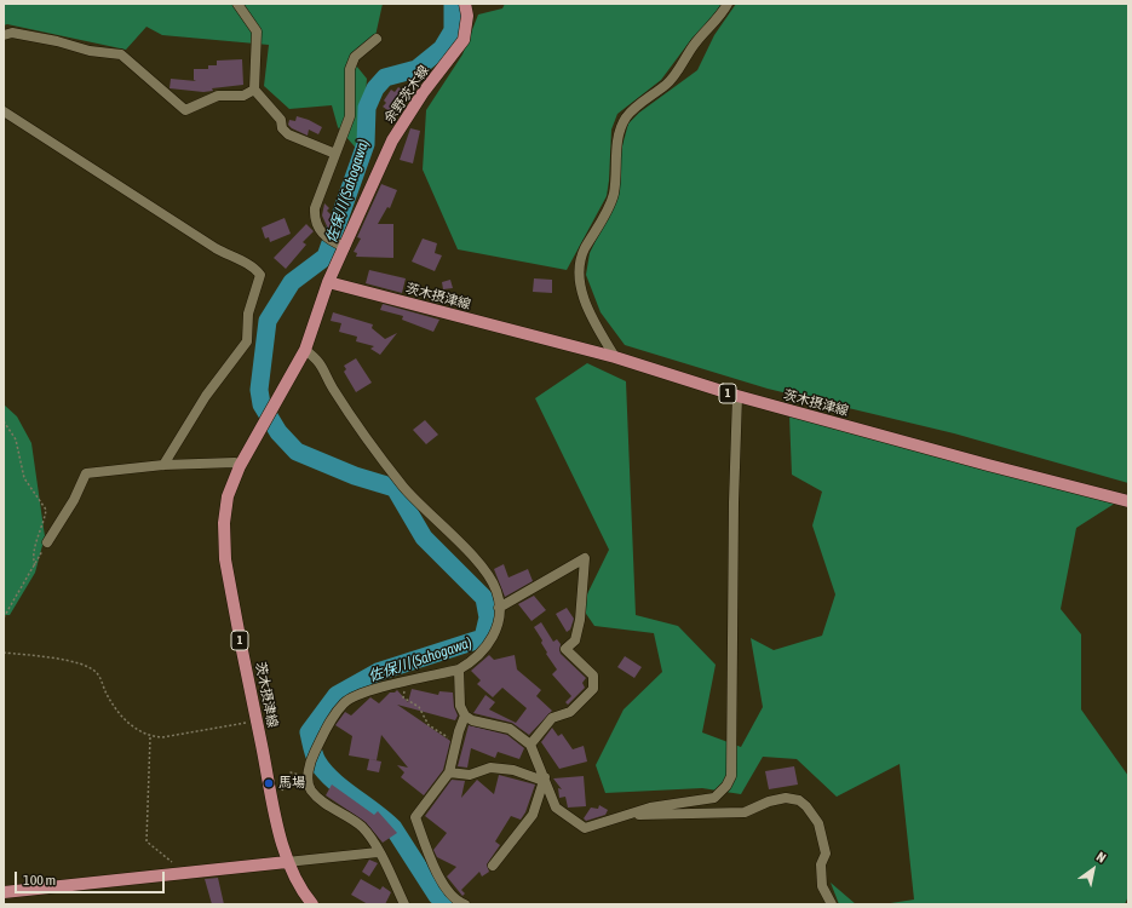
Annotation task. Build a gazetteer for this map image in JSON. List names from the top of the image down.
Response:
{
  "streets": {
    "main road": ["余野茨木線", "茨木摂津線", "1"]
  },
  "crossings": [
    ["余野茨木線", "茨木摂津線"]
  ],
  "water": ["佐保川 (Sahogawa)"],
  "places": ["馬場"],
  "scale_bar": "100 m",
  "north": "top right"
}
